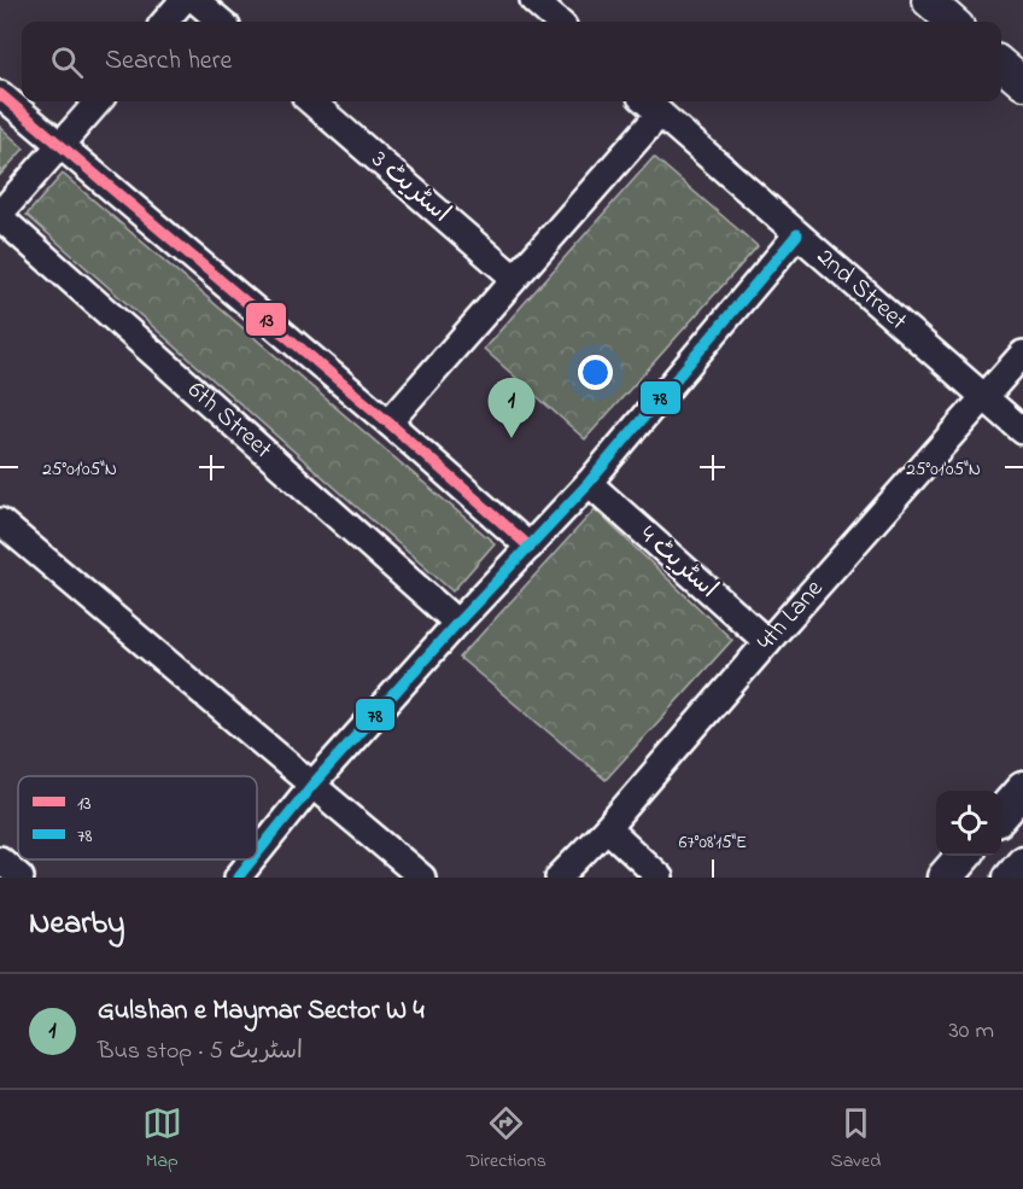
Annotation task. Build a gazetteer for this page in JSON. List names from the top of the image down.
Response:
{
  "streets": {
    "street": [
      "اسٹریٹ 3",
      "2nd Street",
      "6th Street",
      "اسٹریٹ 4",
      "4th Lane"
    ]
  },
  "crossings": [
    ["2nd Street", "4th Lane"],
    ["اسٹریٹ 4", "4th Lane"]
  ],
  "lines": ["transit line 13", "transit line 78"],
  "legend": ["13", "78"],
  "page": {
    "search": "Search here",
    "pins": "1",
    "heading": "Nearby",
    "list": [
      {
        "mark": "1",
        "name": "Gulshan e Maymar Sector W 4",
        "note": "Bus stop · اسٹریٹ 5",
        "value": "30 m"
      }
    ],
    "nav": ["Map", "Directions", "Saved"]
  },
  "coordinates": ["25°01'05\"N", "67°08'15\"E"]
}
